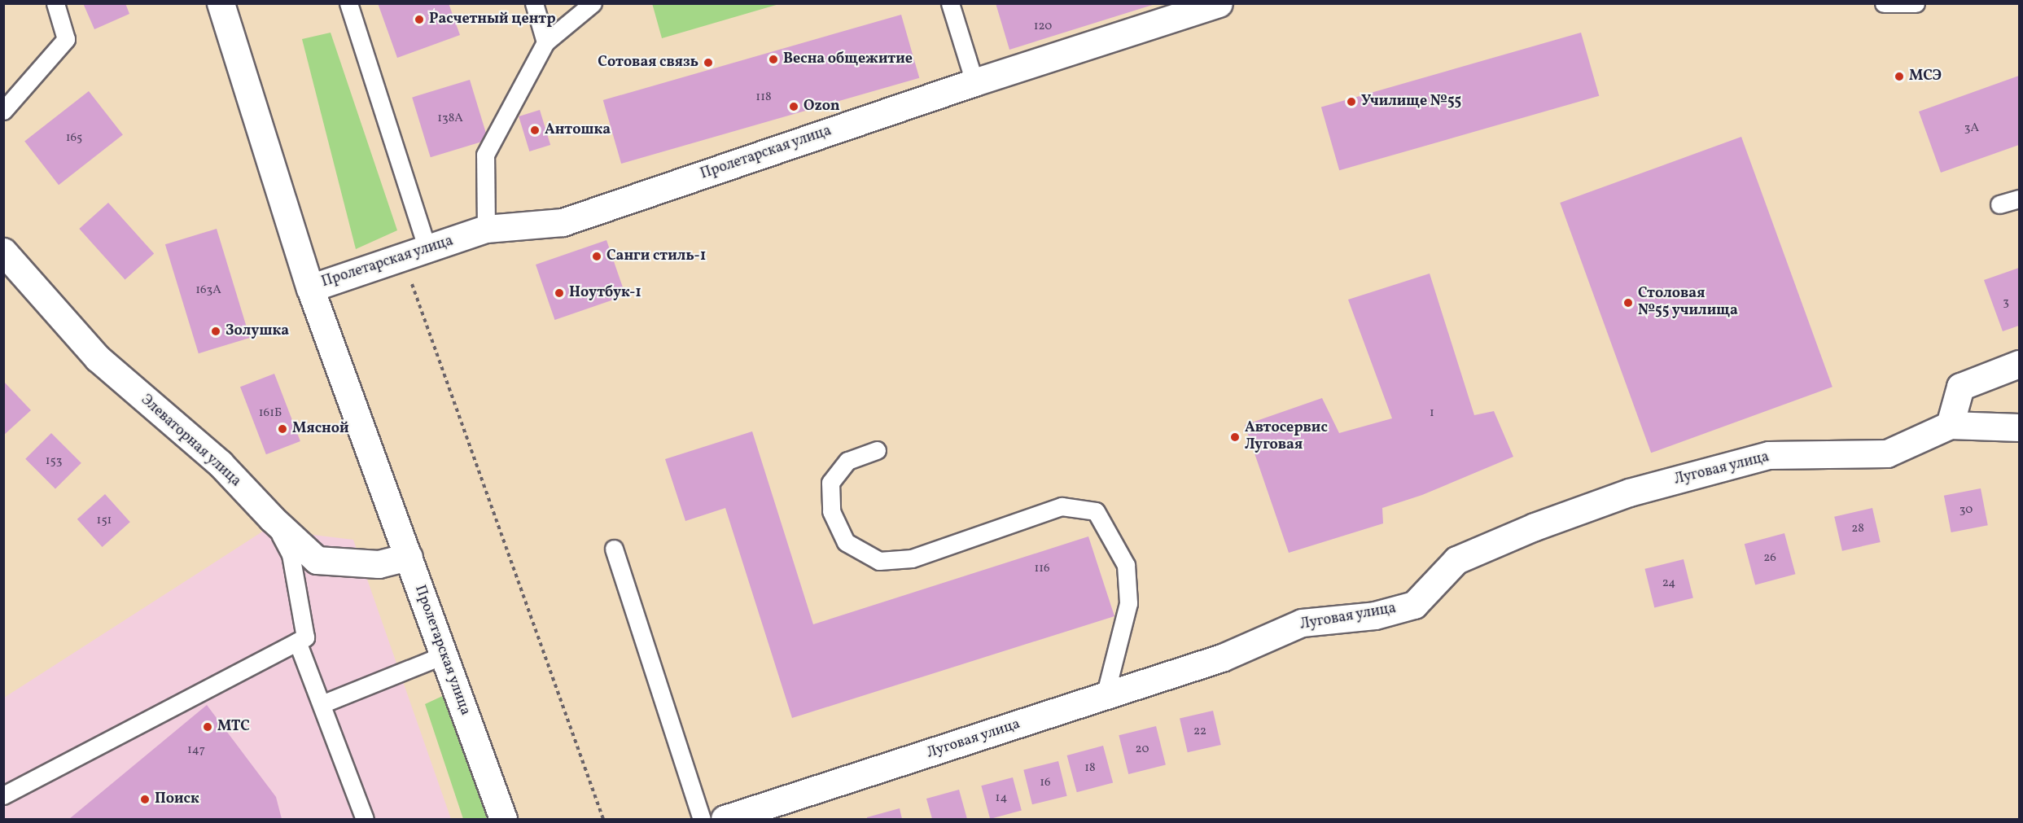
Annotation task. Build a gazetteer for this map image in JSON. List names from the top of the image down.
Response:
{
  "streets": {
    "street": ["Пролетарская улица", "Элеваторная улица", "Луговая улица"]
  },
  "crossings": [
    ["Пролетарская улица", "Элеваторная улица"]
  ],
  "places": [
    "Расчетный центр",
    "Весна общежитие",
    "Сотовая связь",
    "МСЭ",
    "Училище №55",
    "Ozon",
    "Антошка",
    "Санги стиль-1",
    "Ноутбук-1",
    "Столовая №55 училища",
    "Золушка",
    "Мясной",
    "Автосервис Луговая",
    "МТС",
    "Поиск"
  ],
  "house_numbers": [
    "120",
    "118",
    "138А",
    "3А",
    "165",
    "163А",
    "3",
    "161Б",
    "1",
    "153",
    "30",
    "151",
    "28",
    "26",
    "116",
    "24",
    "22",
    "20",
    "147",
    "18",
    "16",
    "14"
  ]
}
